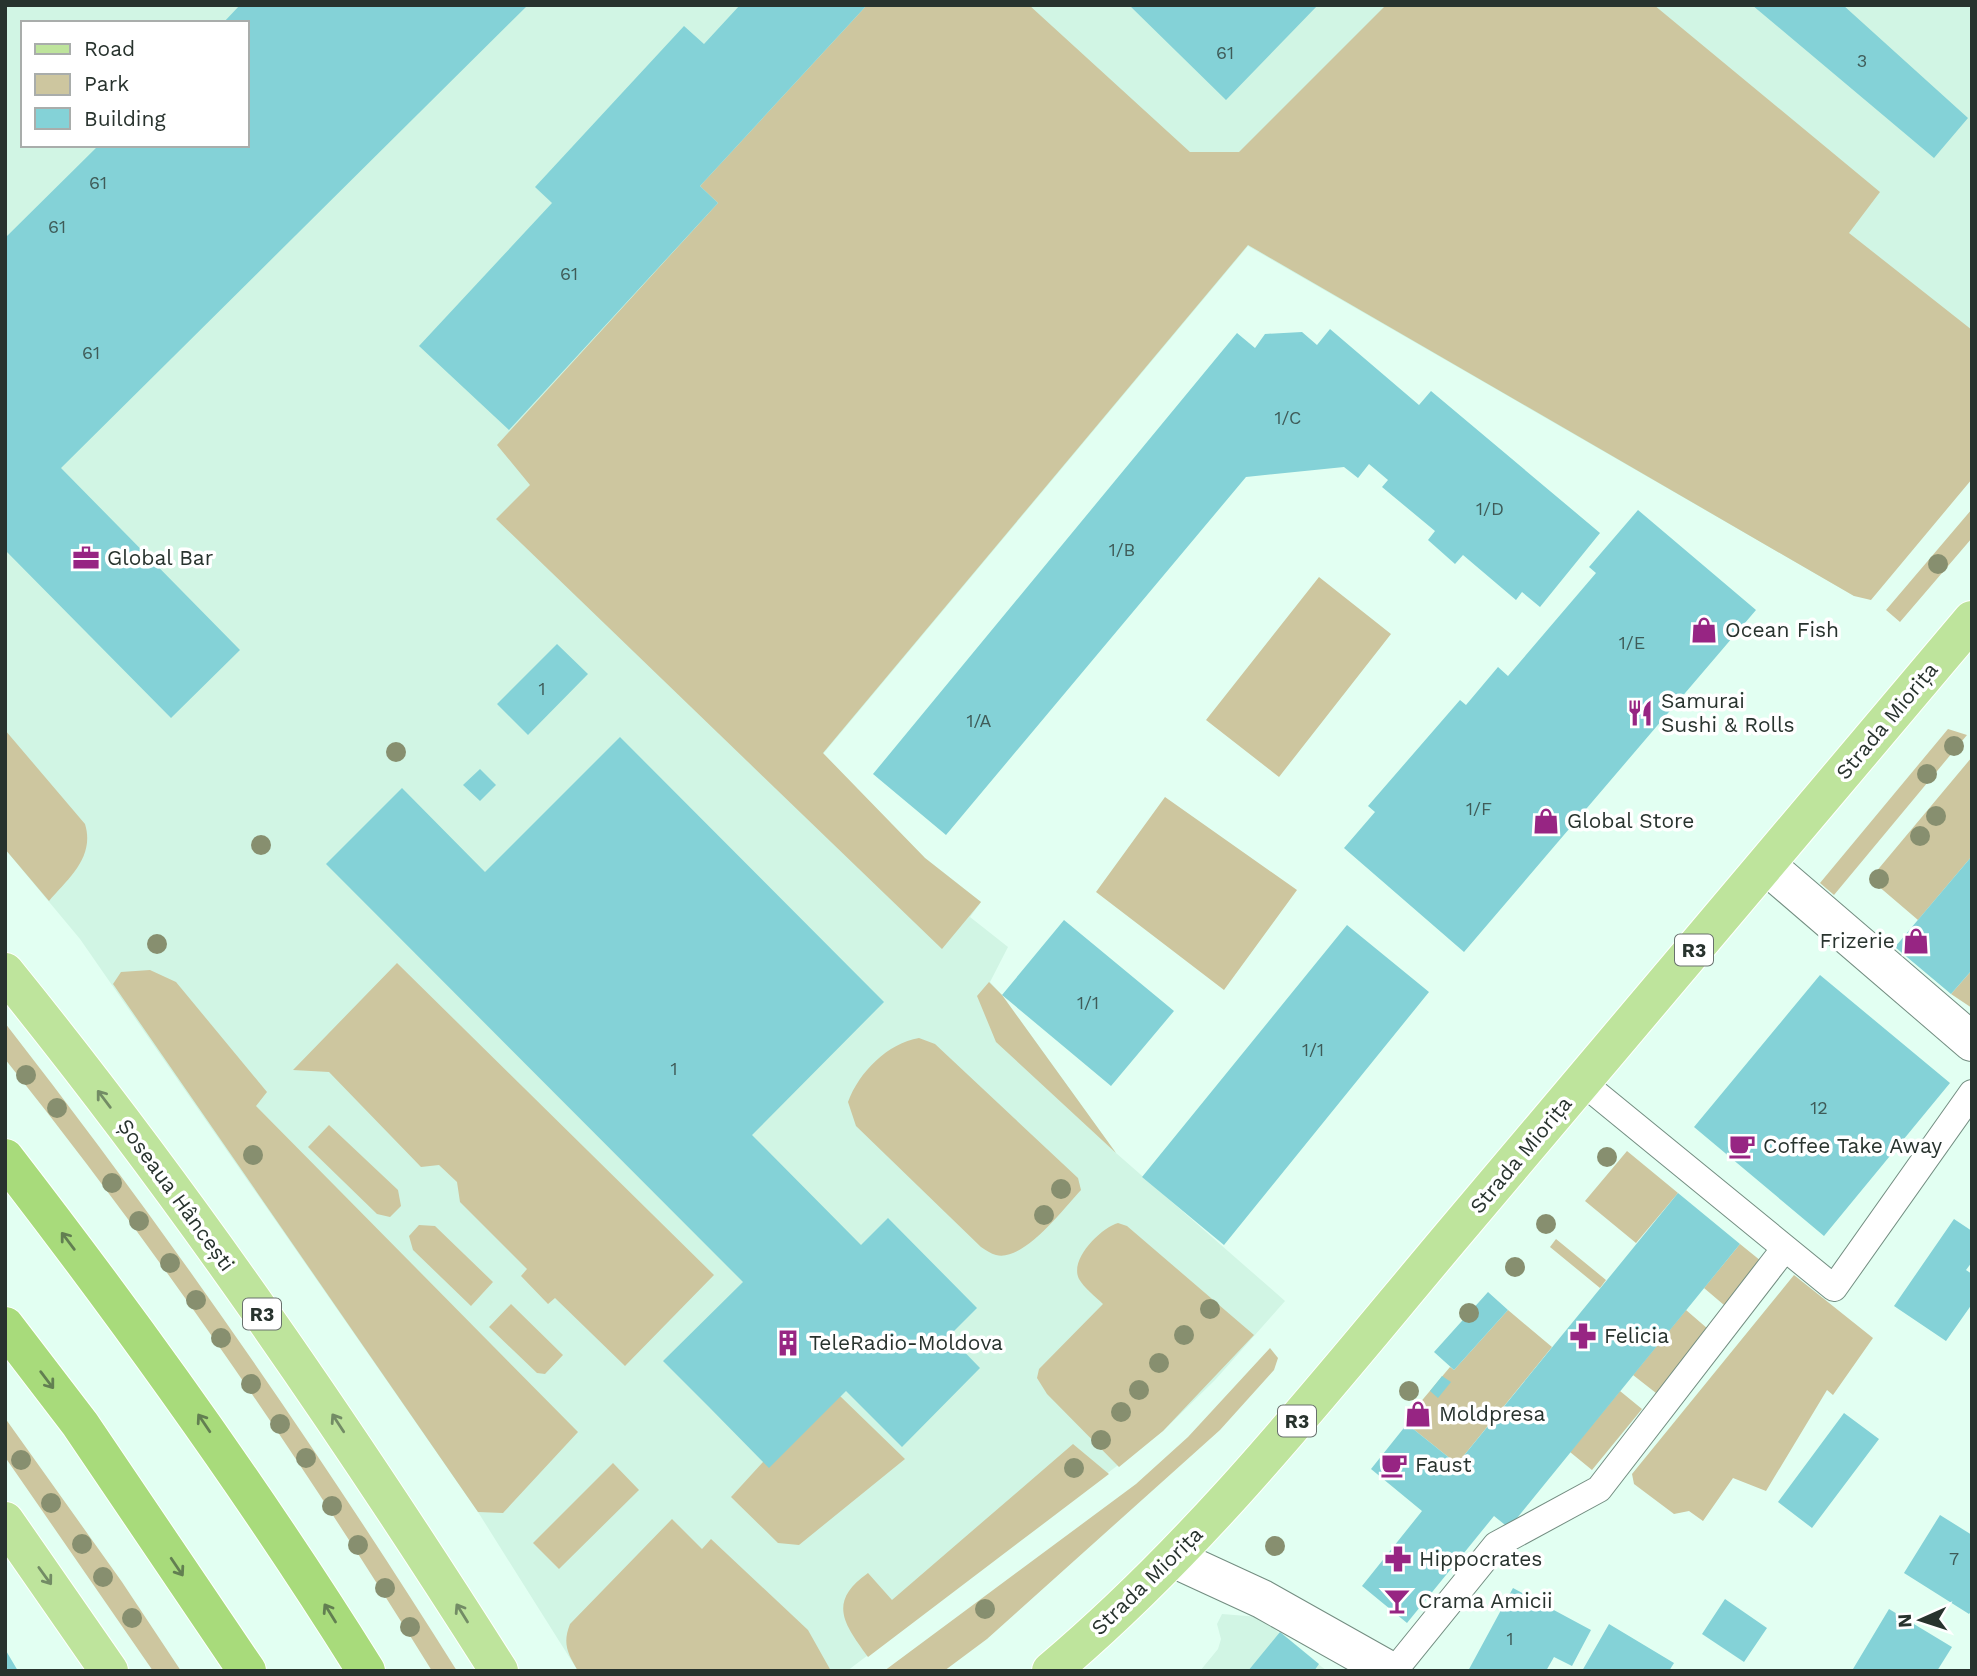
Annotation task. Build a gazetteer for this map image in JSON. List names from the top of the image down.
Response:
{
  "streets": {
    "main road": ["Strada Miorița", "R3", "Șoseaua Hâncești"]
  },
  "one_way": ["Șoseaua Hâncești"],
  "places": {
    "office": ["Global Bar"],
    "shop": [
      "Ocean Fish",
      "Global Store",
      "Frizerie",
      "Moldpresa"
    ],
    "restaurant": ["Samurai Sushi & Rolls"],
    "cafe": ["Coffee Take Away", "Faust"],
    "pharmacy": ["Felicia", "Hippocrates"],
    "building": ["TeleRadio-Moldova"],
    "bar": ["Crama Amicii"]
  },
  "house_numbers": [
    "61",
    "3",
    "61",
    "61",
    "61",
    "61",
    "1/C",
    "1/D",
    "1/B",
    "1/E",
    "1",
    "1/A",
    "1/F",
    "1/1",
    "1/1",
    "1",
    "12",
    "7",
    "1"
  ],
  "legend": ["Road", "Park", "Building"],
  "north": "left"
}
